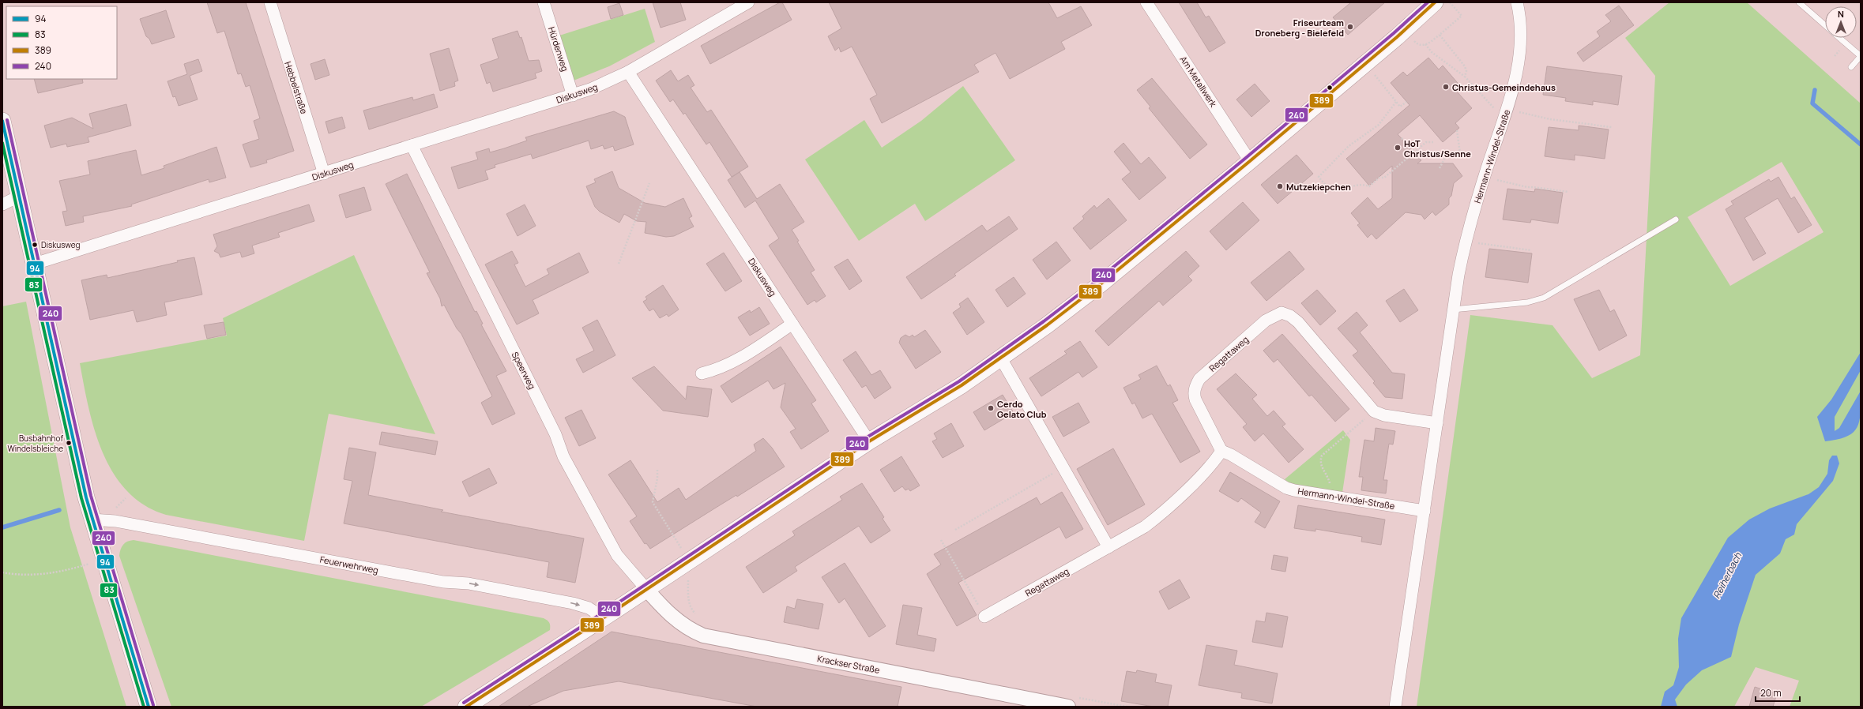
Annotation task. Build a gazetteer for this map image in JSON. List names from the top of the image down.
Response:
{
  "streets": {
    "street": [
      "Hürdenweg",
      "Am Metallwerk",
      "Hebbelstraße",
      "Diskusweg",
      "Hermann-Windel-Straße",
      "Regattaweg",
      "Speerweg",
      "Feuerwehrweg",
      "Krackser Straße"
    ]
  },
  "crossings": [
    ["Hürdenweg", "Diskusweg"],
    ["Hebbelstraße", "Diskusweg"],
    ["Diskusweg", "Speerweg"],
    ["Hermann-Windel-Straße", "Regattaweg"],
    ["Speerweg", "Krackser Straße"]
  ],
  "one_way": ["Feuerwehrweg"],
  "water": ["Reiherbach"],
  "places": [
    "Friseurteam Droneberg - Bielefeld",
    "Christus-Gemeindehaus",
    "HoT Christus/Senne",
    "Mutzekiepchen",
    "Diskusweg",
    "Cerdo Gelato Club",
    "Busbahnhof Windelsbleiche"
  ],
  "lines": [
    "transit line 389",
    "transit line 240",
    "transit line 94",
    "transit line 83"
  ],
  "legend": [
    "94",
    "83",
    "389",
    "240"
  ],
  "scale_bar": "20 m",
  "north": "top"
}
